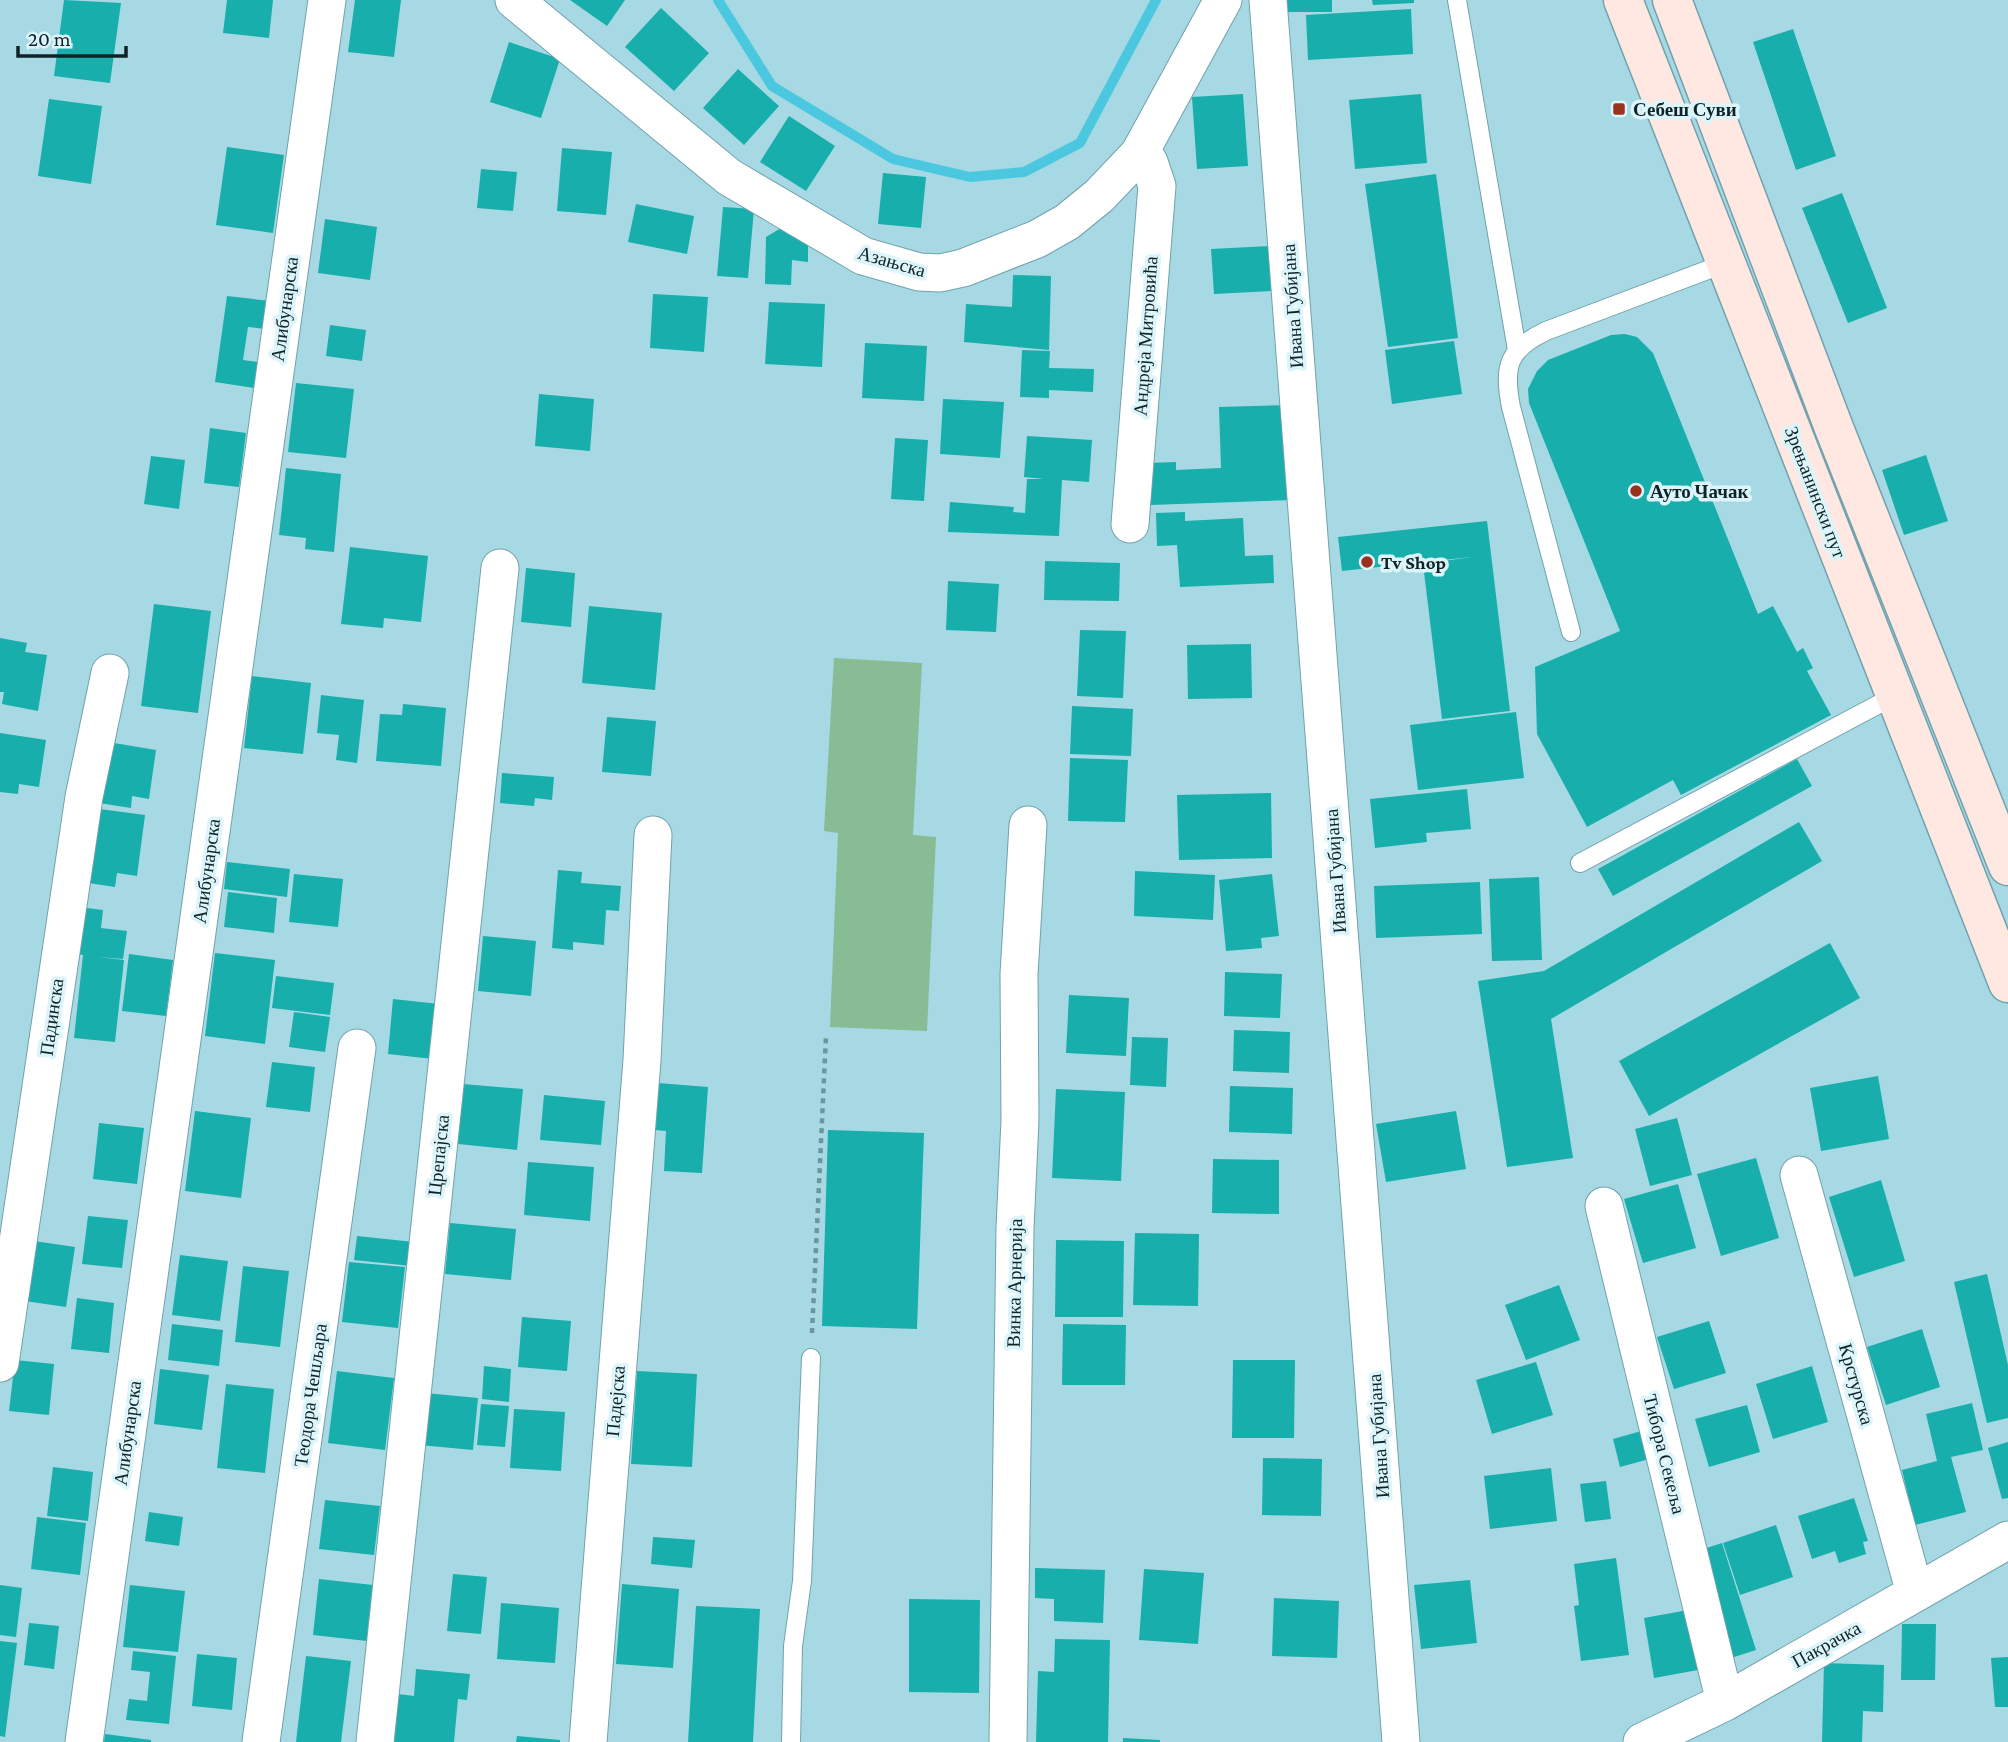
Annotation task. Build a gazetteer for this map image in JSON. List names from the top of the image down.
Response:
{
  "streets": {
    "main road": ["Зрењанински пут"],
    "street": [
      "Азањска",
      "Ивана Губијана",
      "Алибунарска",
      "Андреја Митровића",
      "Падинска",
      "Црепајска",
      "Винка Арнерија",
      "Крстурска",
      "Теодора Чешљара",
      "Падејска",
      "Тибора Секеља",
      "Пакрачка"
    ]
  },
  "crossings": [
    ["Азањска", "Андреја Митровића"],
    ["Крстурска", "Пакрачка"],
    ["Тибора Секеља", "Пакрачка"]
  ],
  "places": {
    "transit": ["Себеш Суви"],
    "other": ["Ауто Чачак", "Tv Shop"]
  },
  "scale_bar": "20 m"
}
